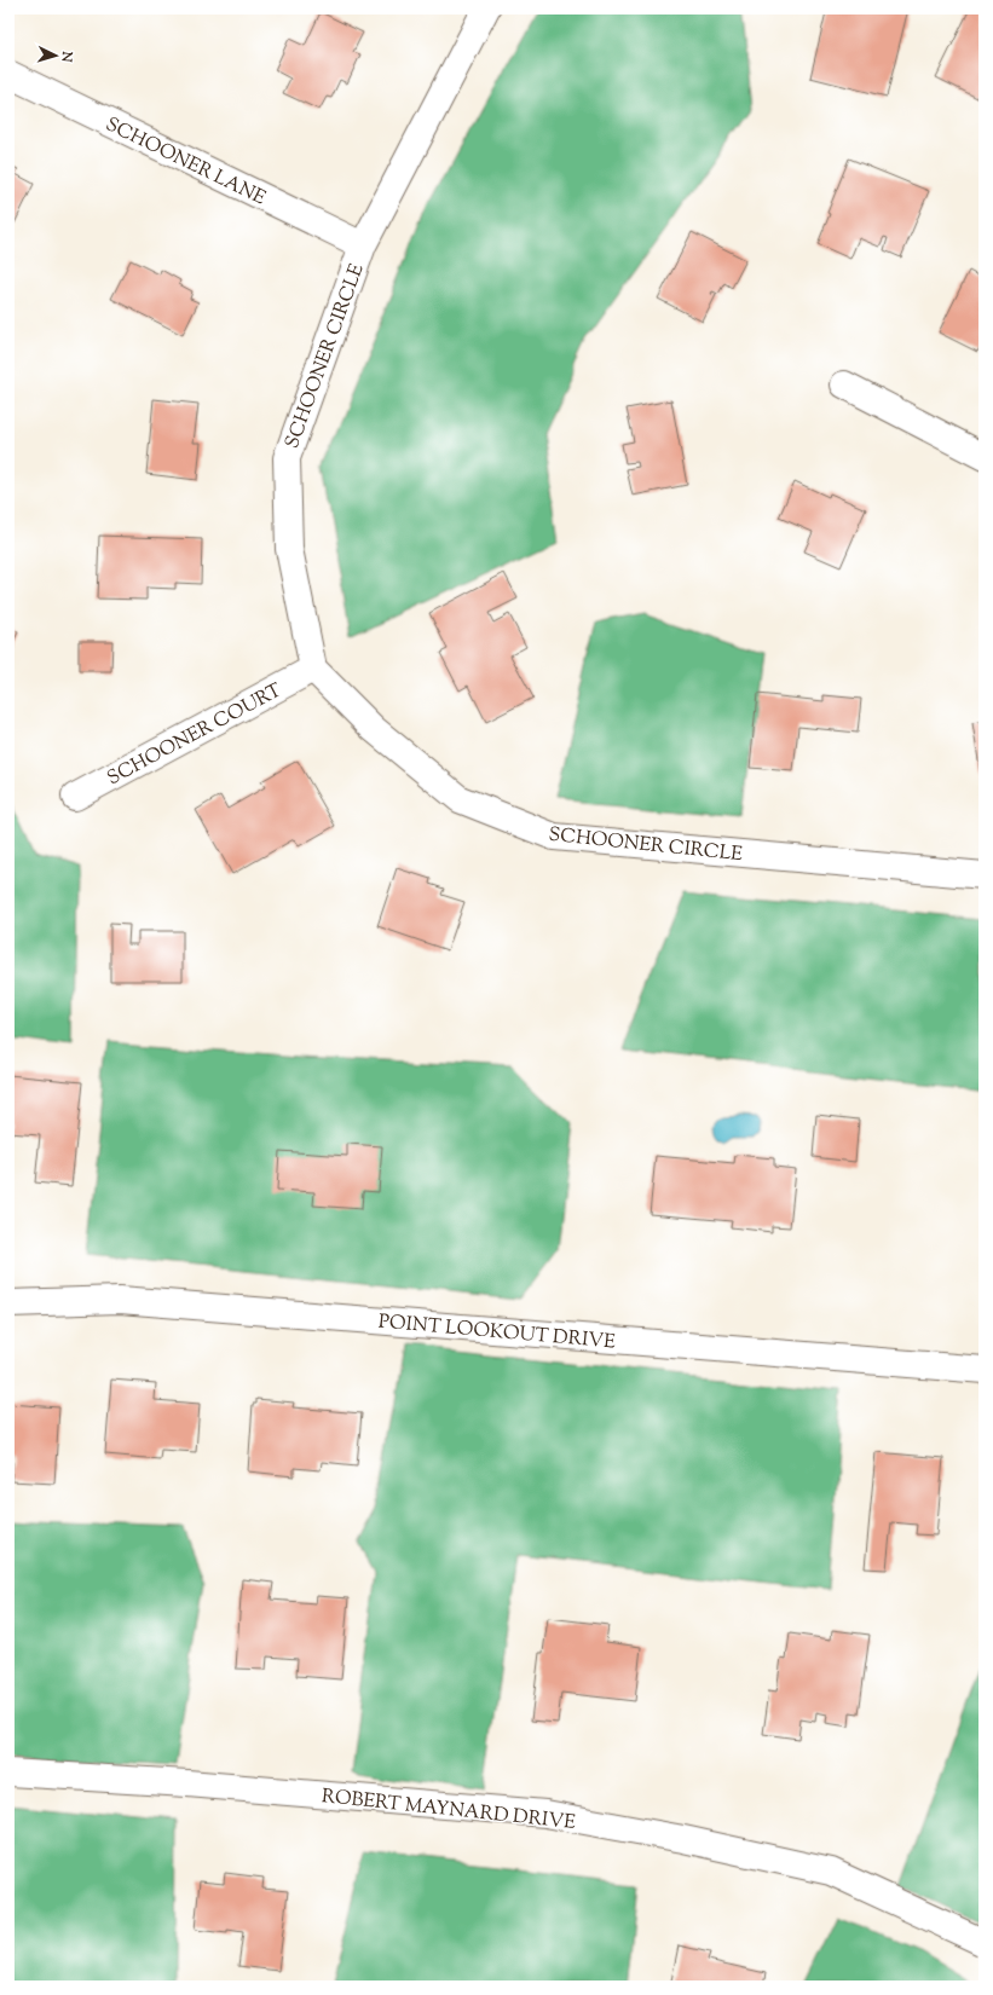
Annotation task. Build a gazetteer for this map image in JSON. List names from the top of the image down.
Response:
{
  "streets": {
    "street": [
      "SCHOONER LANE",
      "SCHOONER CIRCLE",
      "SCHOONER COURT",
      "POINT LOOKOUT DRIVE",
      "ROBERT MAYNARD DRIVE"
    ]
  },
  "crossings": [
    ["SCHOONER LANE", "SCHOONER CIRCLE"],
    ["SCHOONER CIRCLE", "SCHOONER COURT"]
  ],
  "north": "right"
}
